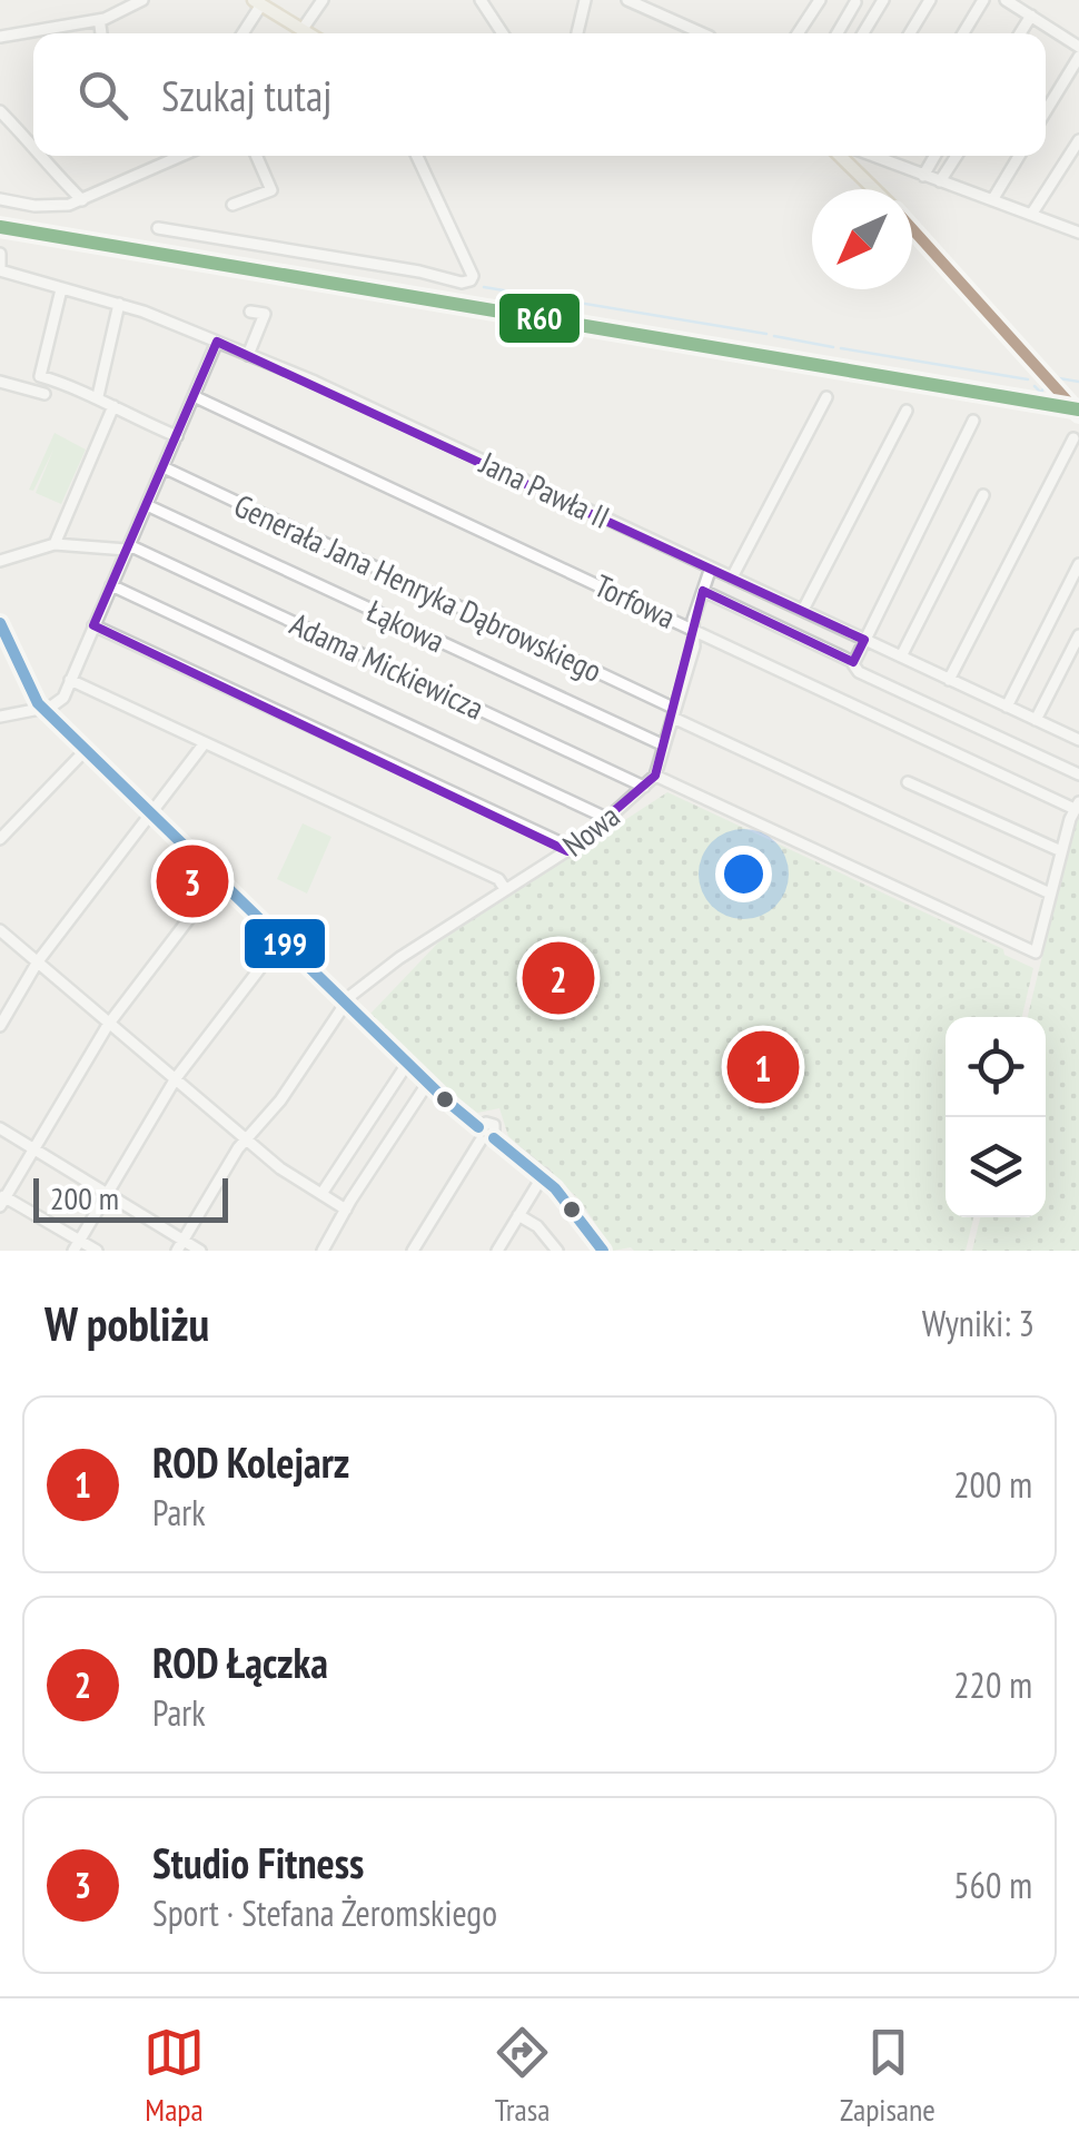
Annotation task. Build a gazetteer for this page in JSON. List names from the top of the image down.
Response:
{
  "streets": {
    "street": [
      "Jana Pawła II",
      "Generała Jana Henryka Dąbrowskiego",
      "Torfowa",
      "Łąkowa",
      "Adama Mickiewicza",
      "Nowa"
    ]
  },
  "crossings": [
    ["Jana Pawła II", "Nowa"],
    ["Generała Jana Henryka Dąbrowskiego", "Nowa"],
    ["Torfowa", "Nowa"],
    ["Łąkowa", "Nowa"],
    ["Adama Mickiewicza", "Nowa"]
  ],
  "lines": ["transit line R60", "transit line 199"],
  "scale_bar": "200 m",
  "north": "bottom left",
  "page": {
    "search": "Szukaj tutaj",
    "pins": ["3", "2", "1"],
    "scale": "200 m",
    "heading": ["W pobliżu", "Wyniki: 3"],
    "list": [
      {
        "mark": "1",
        "name": "ROD Kolejarz",
        "note": "Park",
        "value": "200 m"
      },
      {
        "mark": "2",
        "name": "ROD Łączka",
        "note": "Park",
        "value": "220 m"
      },
      {
        "mark": "3",
        "name": "Studio Fitness",
        "note": "Sport · Stefana Żeromskiego",
        "value": "560 m"
      }
    ],
    "nav": ["Mapa", "Trasa", "Zapisane"]
  }
}
